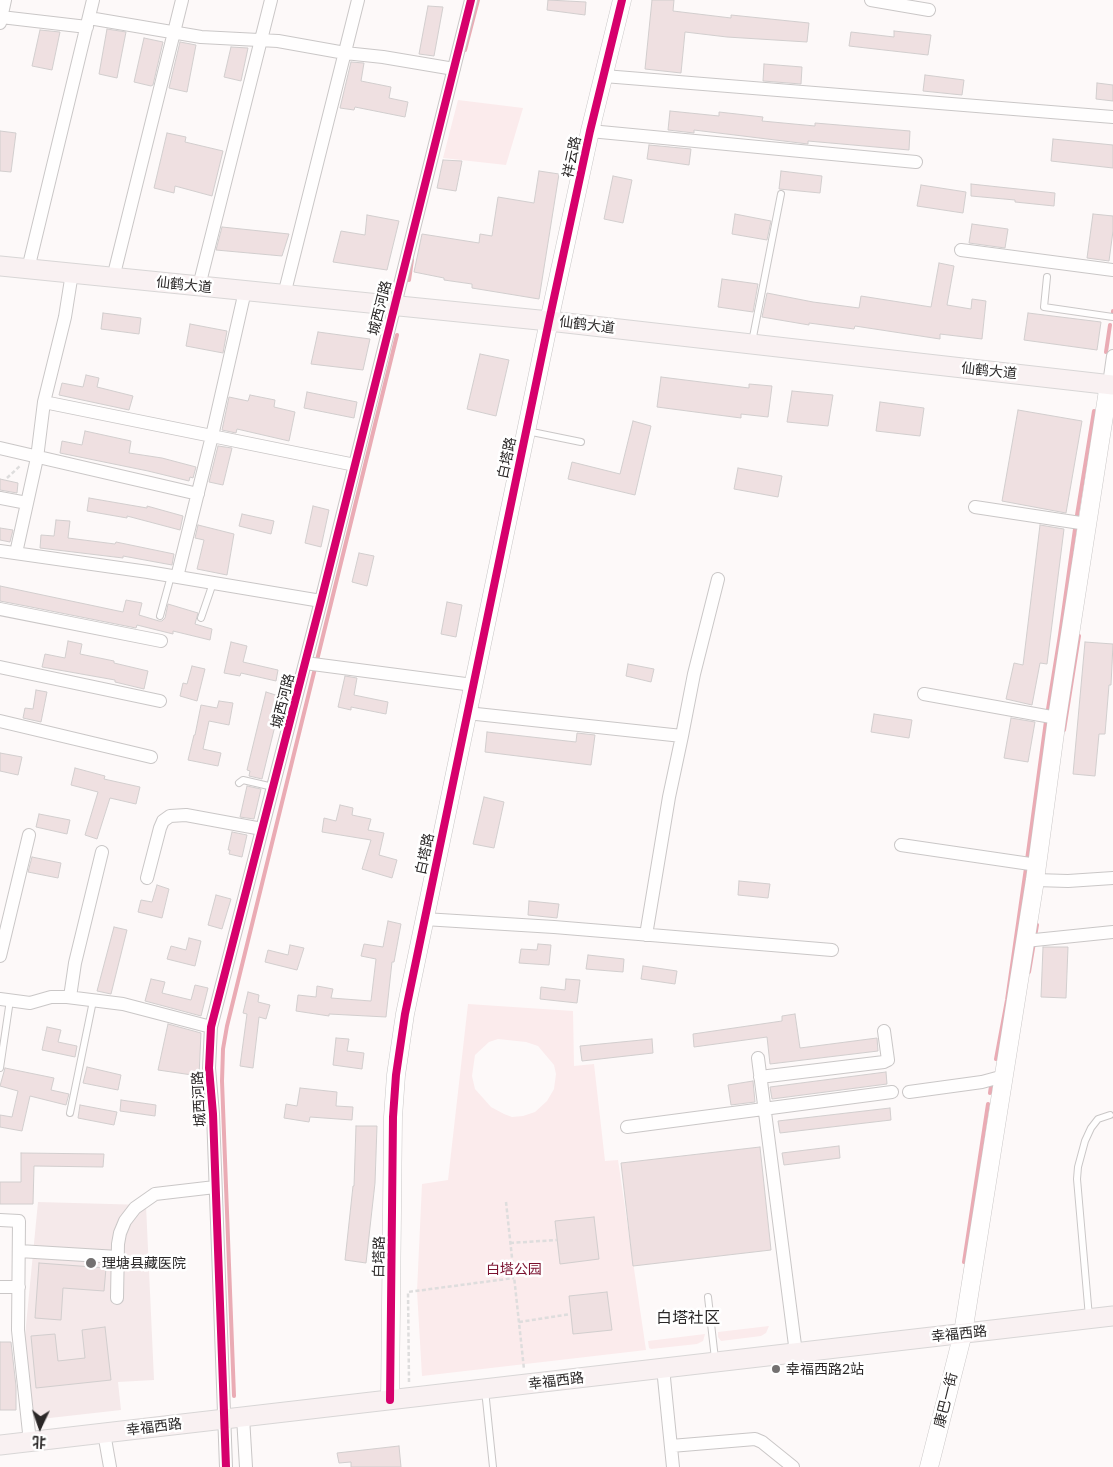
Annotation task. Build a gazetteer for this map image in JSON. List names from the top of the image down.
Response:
{
  "streets": {
    "main road": ["仙鹤大道", "幸福西路"],
    "street": [
      "祥云路",
      "城西河路",
      "白塔路",
      "康巴一街"
    ]
  },
  "crossings": [
    ["祥云路", "仙鹤大道"],
    ["祥云路", "白塔路"],
    ["仙鹤大道", "城西河路"],
    ["仙鹤大道", "白塔路"],
    ["仙鹤大道", "康巴一街"],
    ["城西河路", "幸福西路"],
    ["白塔路", "幸福西路"],
    ["幸福西路", "康巴一街"]
  ],
  "districts": ["白塔社区"],
  "parks": ["白塔公园"],
  "places": ["理塘县藏医院", "幸福西路2站"],
  "north": "bottom"
}
